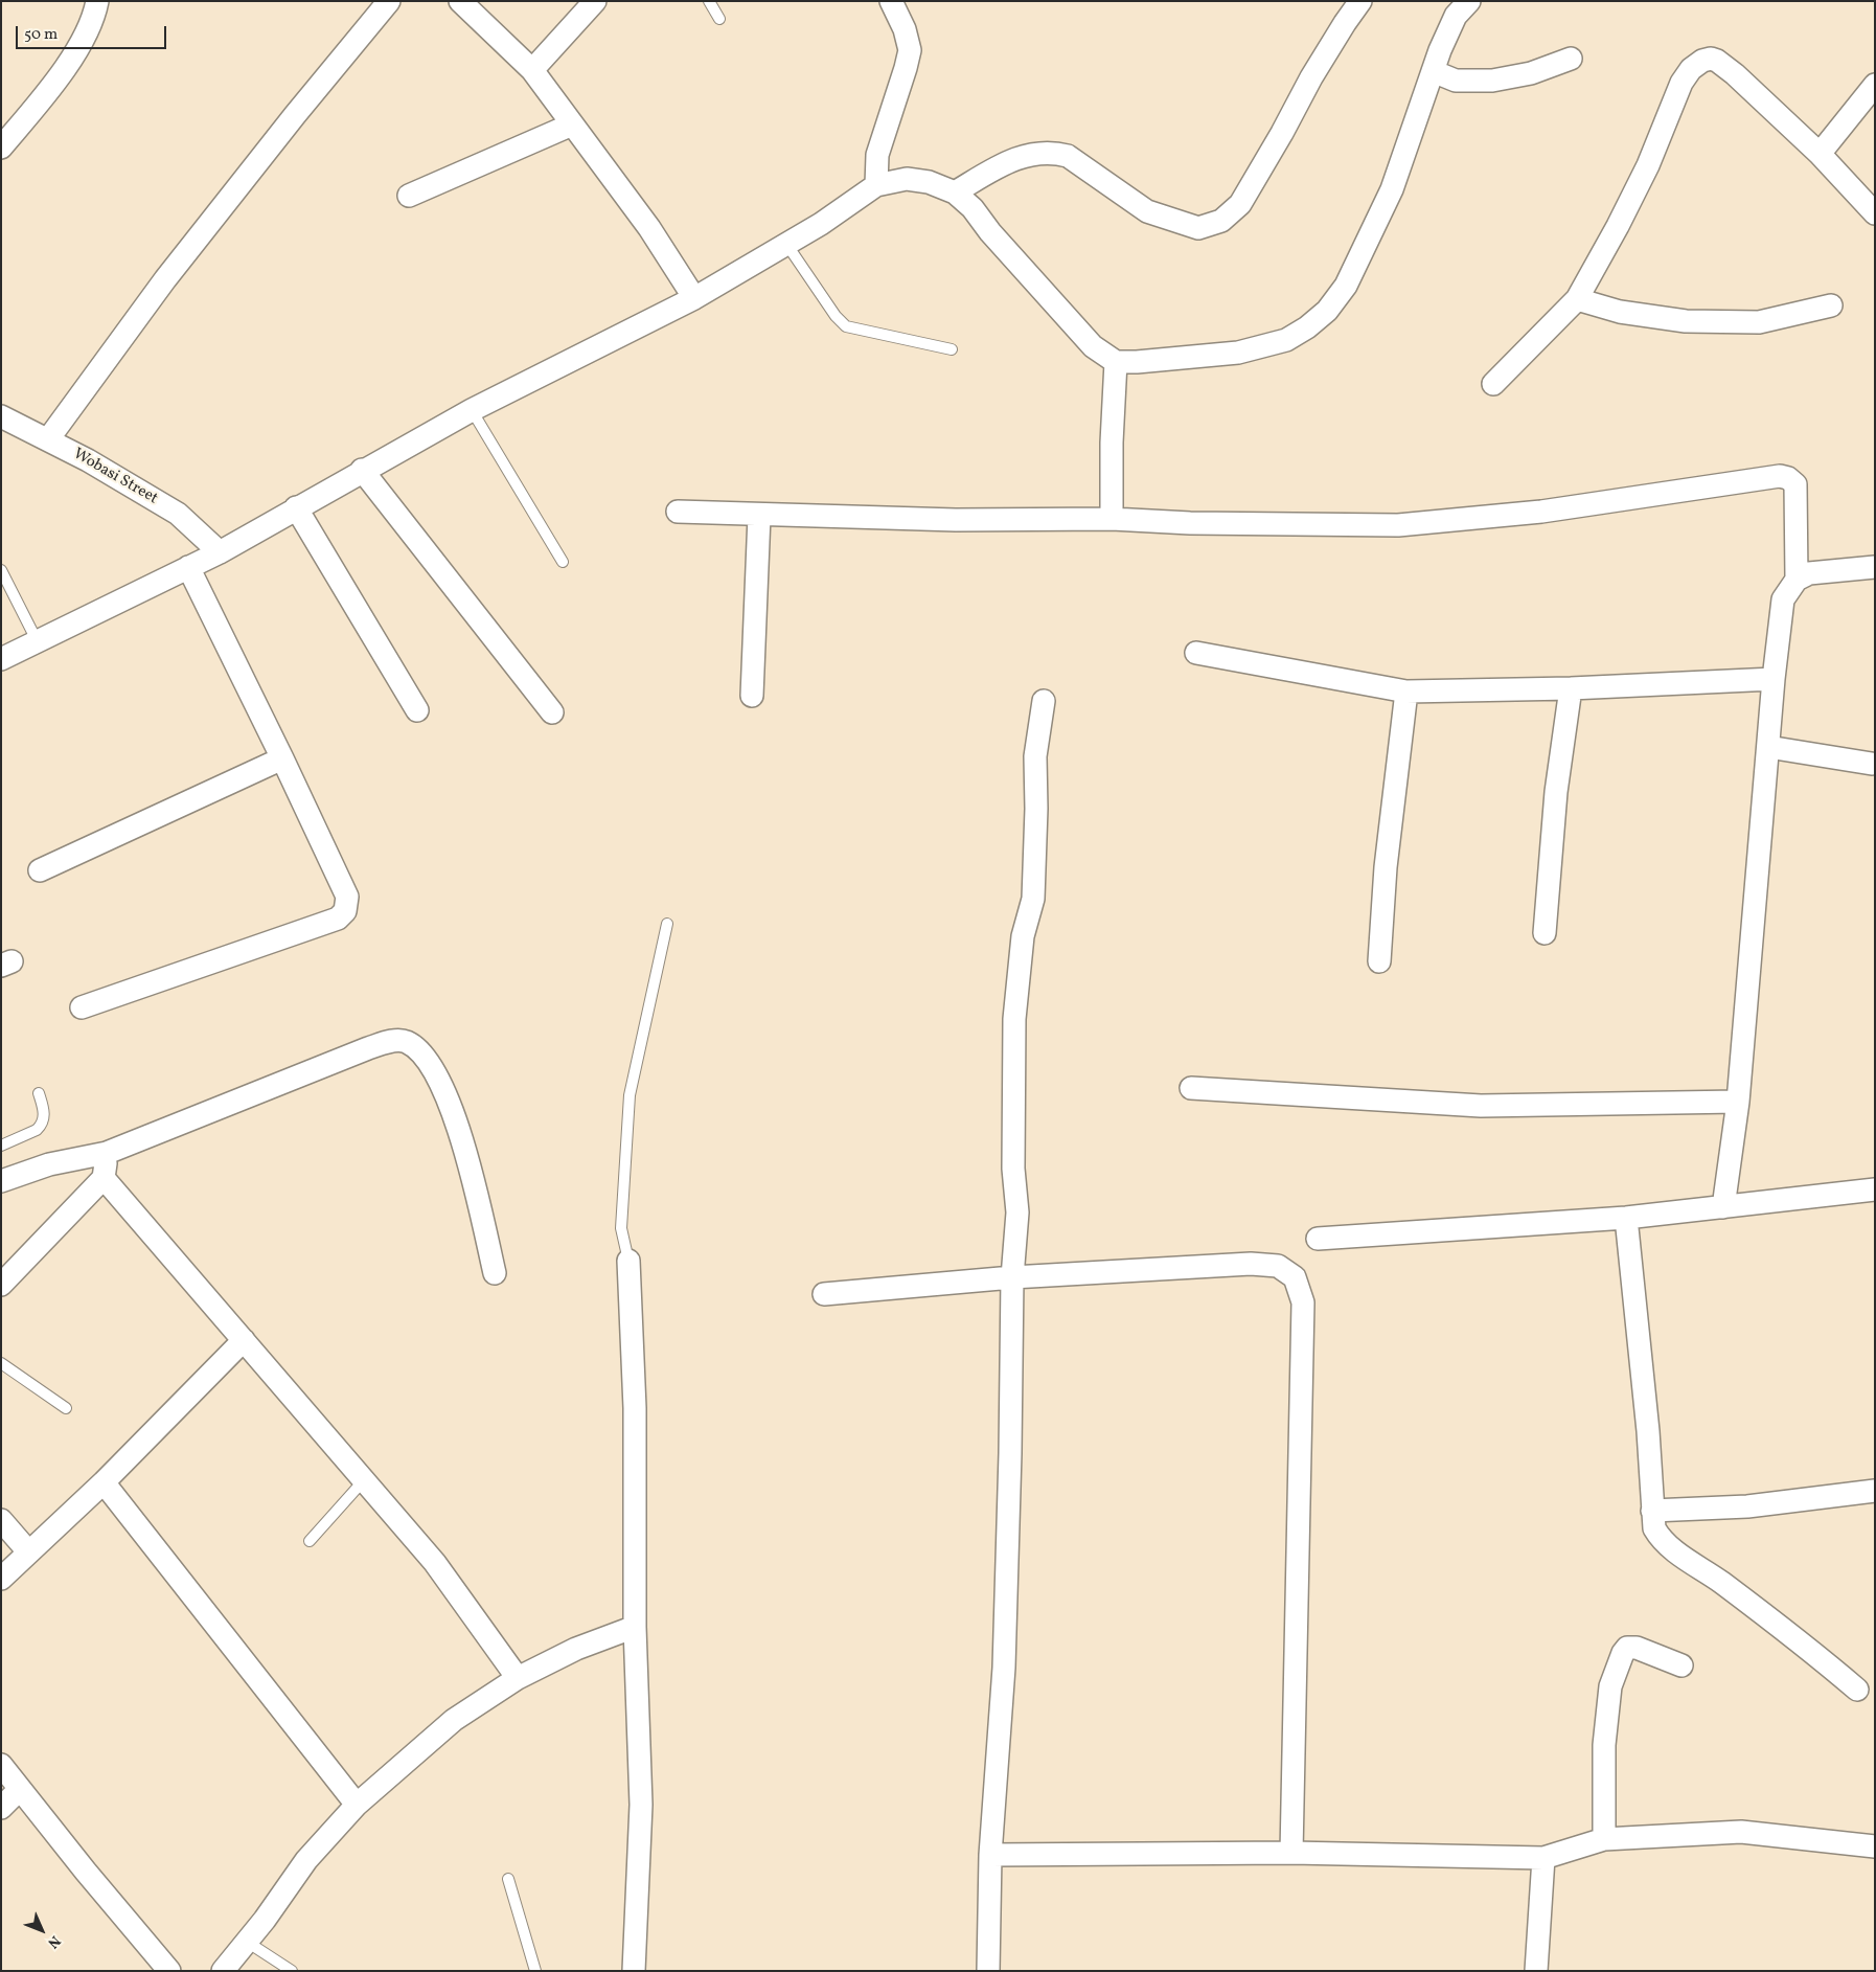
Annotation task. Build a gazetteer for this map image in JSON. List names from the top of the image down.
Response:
{
  "streets": {
    "street": ["Wobasi Street"]
  },
  "scale_bar": "50 m",
  "north": "bottom right"
}
